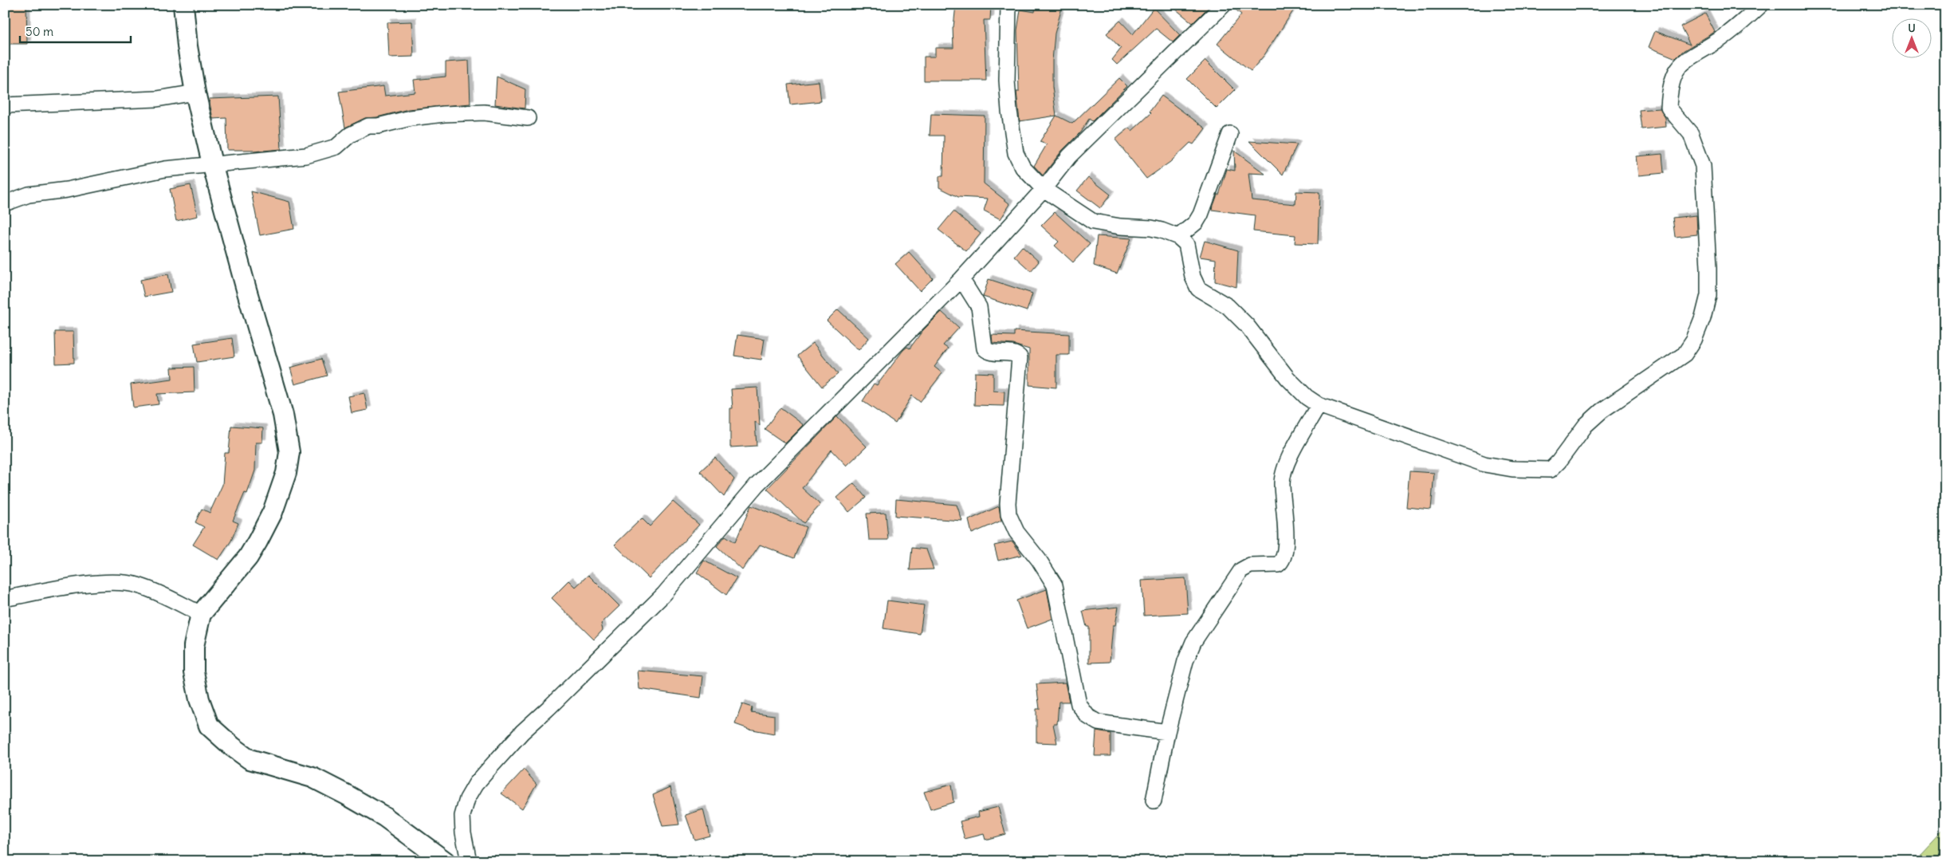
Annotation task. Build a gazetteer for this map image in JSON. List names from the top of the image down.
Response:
{
  "scale_bar": "50 m",
  "north": "top"
}
